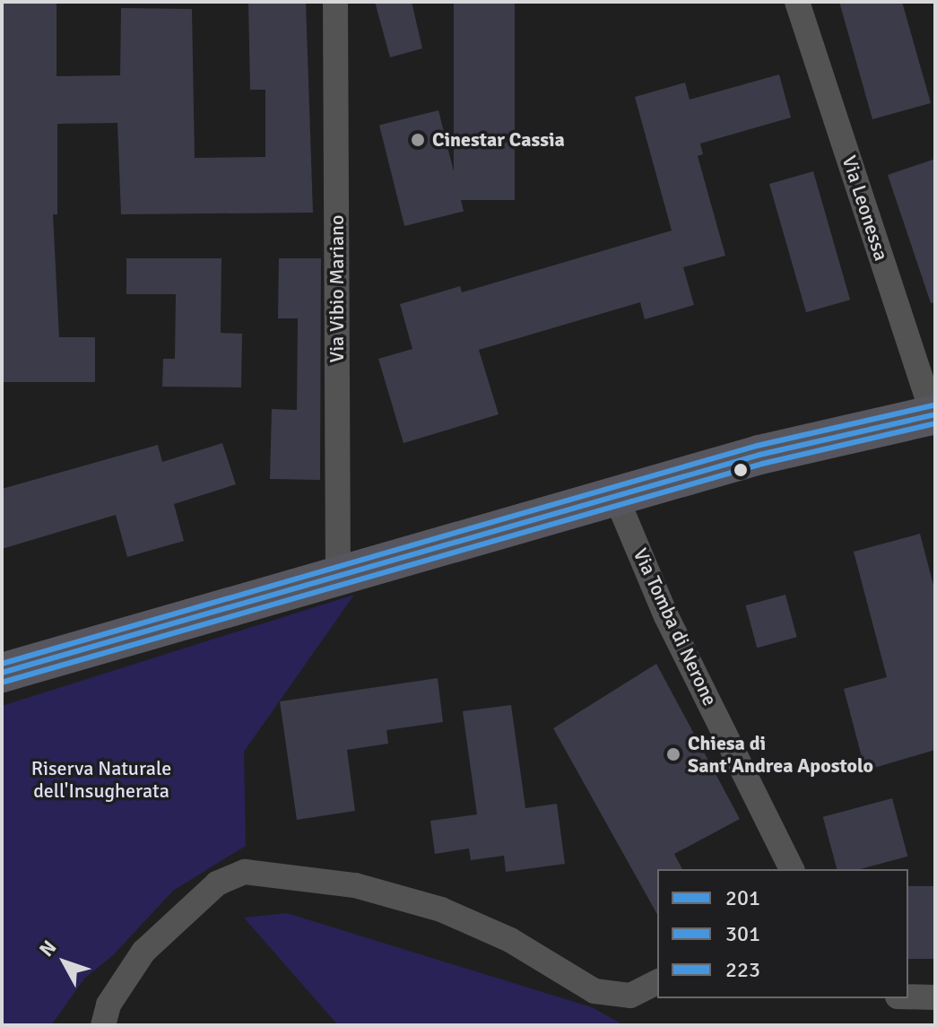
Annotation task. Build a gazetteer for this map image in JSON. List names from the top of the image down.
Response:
{
  "streets": {
    "street": ["Via Leonessa", "Via Vibio Mariano", "Via Tomba di Nerone"]
  },
  "parks": ["Riserva Naturale dell'Insugherata"],
  "places": ["Cinestar Cassia", "Chiesa di Sant'Andrea Apostolo"],
  "lines": ["transit line 223", "transit line 201", "transit line 301"],
  "legend": ["201", "301", "223"],
  "north": "top left"
}
